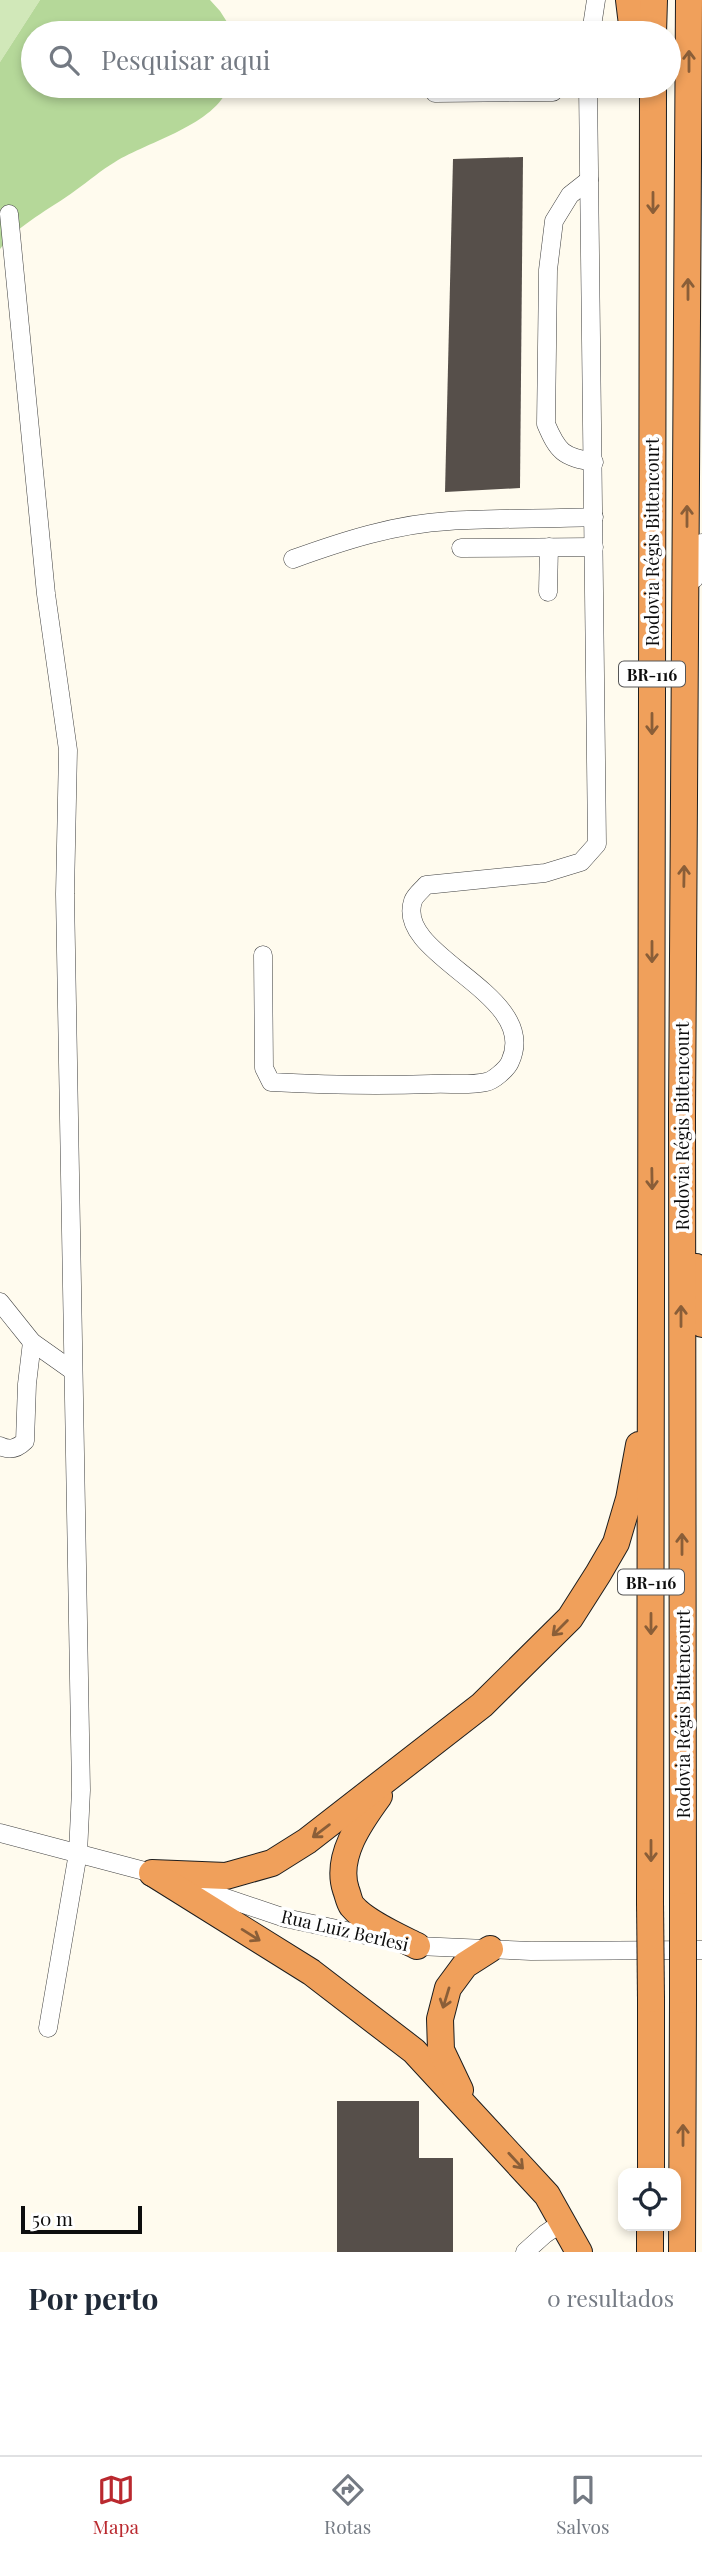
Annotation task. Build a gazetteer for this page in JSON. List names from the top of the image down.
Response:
{
  "streets": {
    "highway": ["Rodovia Régis Bittencourt", "BR-116"],
    "street": ["Rua Luiz Berlesi"]
  },
  "scale_bar": "50 m",
  "page": {
    "search": "Pesquisar aqui",
    "scale": "50 m",
    "heading": ["Por perto", "0 resultados"],
    "nav": ["Mapa", "Rotas", "Salvos"]
  }
}
